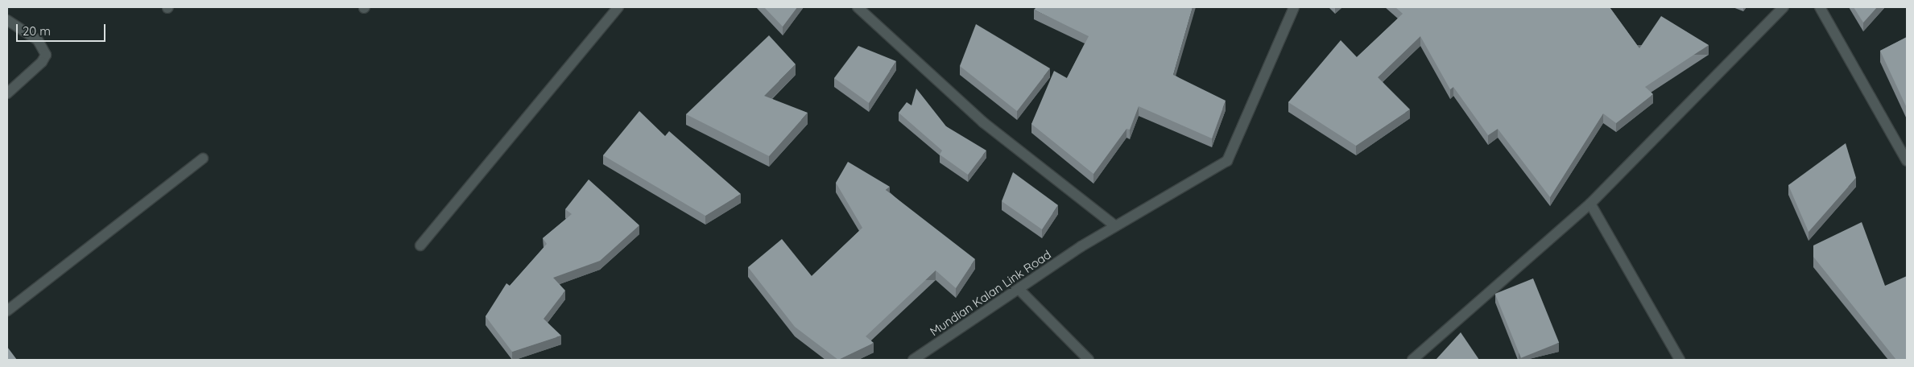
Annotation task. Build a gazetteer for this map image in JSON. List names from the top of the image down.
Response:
{
  "streets": {
    "street": ["Mundian Kalan Link Road"]
  },
  "scale_bar": "20 m"
}
